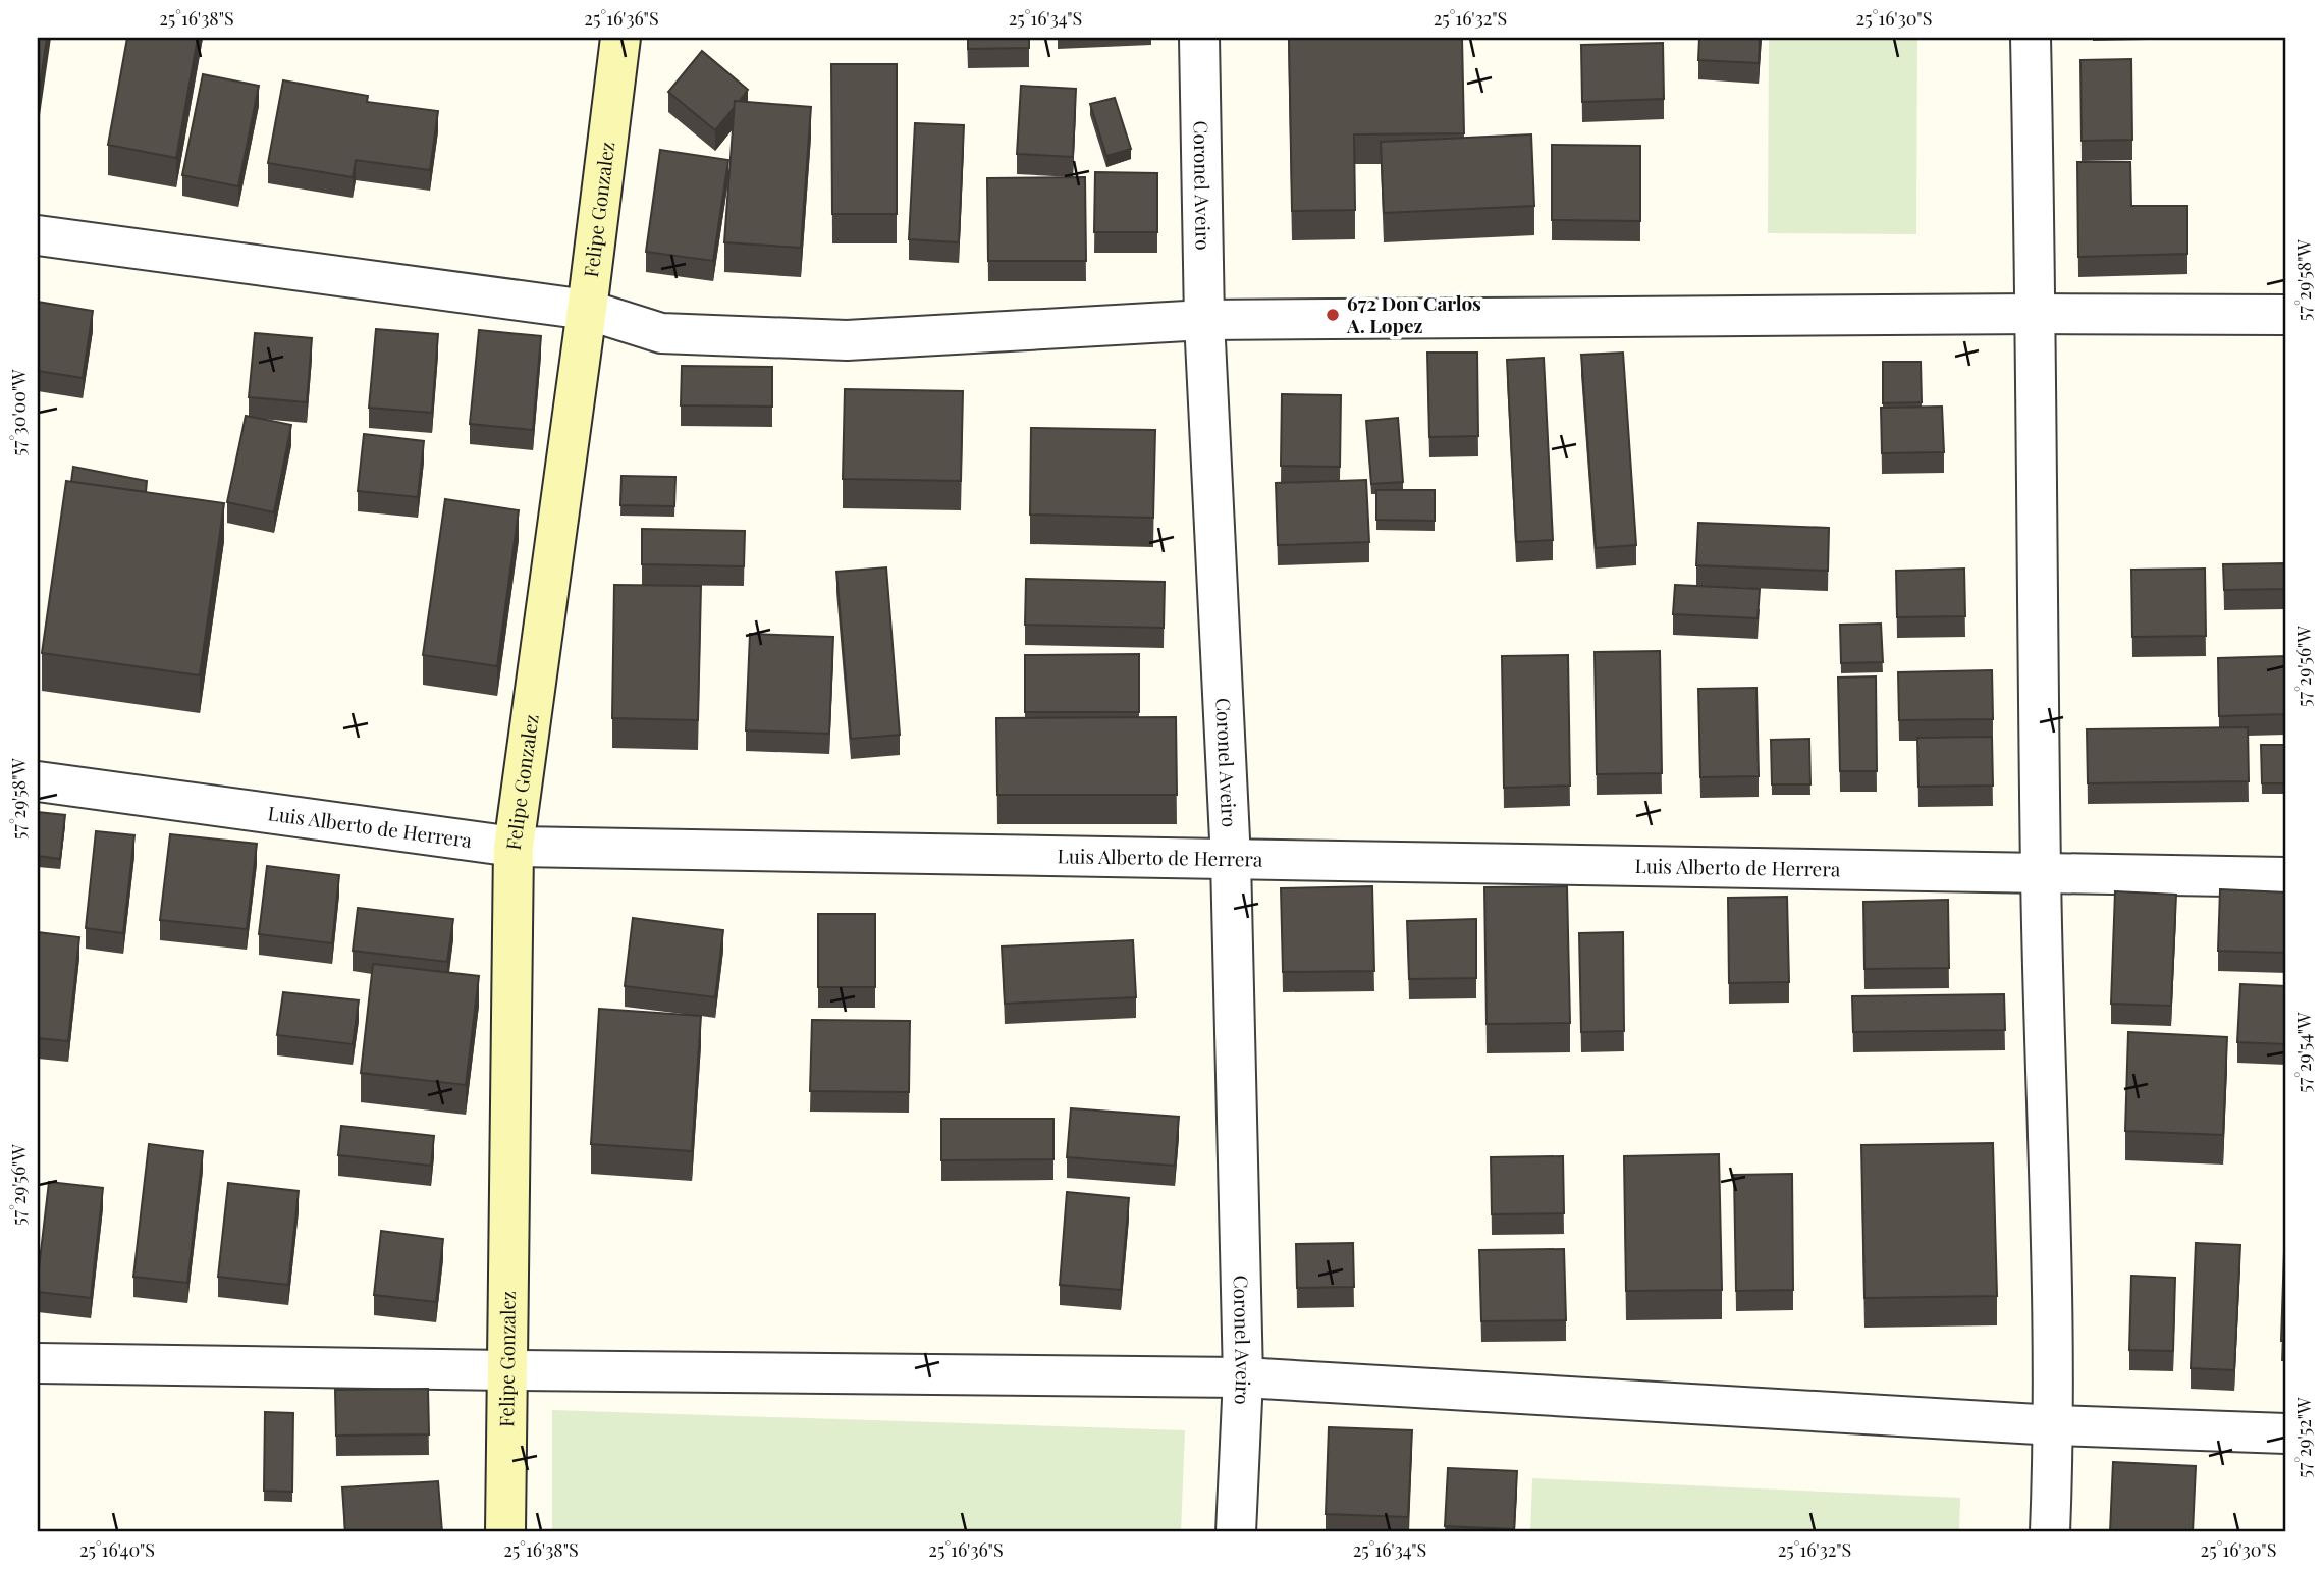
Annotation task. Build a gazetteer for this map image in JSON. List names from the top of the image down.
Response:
{
  "streets": {
    "street": ["Coronel Aveiro", "Felipe Gonzalez", "Luis Alberto de Herrera"]
  },
  "crossings": [
    ["Coronel Aveiro", "Luis Alberto de Herrera"],
    ["Felipe Gonzalez", "Luis Alberto de Herrera"]
  ],
  "places": ["672 Don Carlos A. Lopez"],
  "coordinates": [
    "25°16'38\"S",
    "25°16'36\"S",
    "25°16'34\"S",
    "25°16'32\"S",
    "25°16'30\"S",
    "57°29'58\"W",
    "57°30'00\"W",
    "57°29'56\"W",
    "57°29'54\"W",
    "57°29'52\"W",
    "25°16'40\"S"
  ]
}
